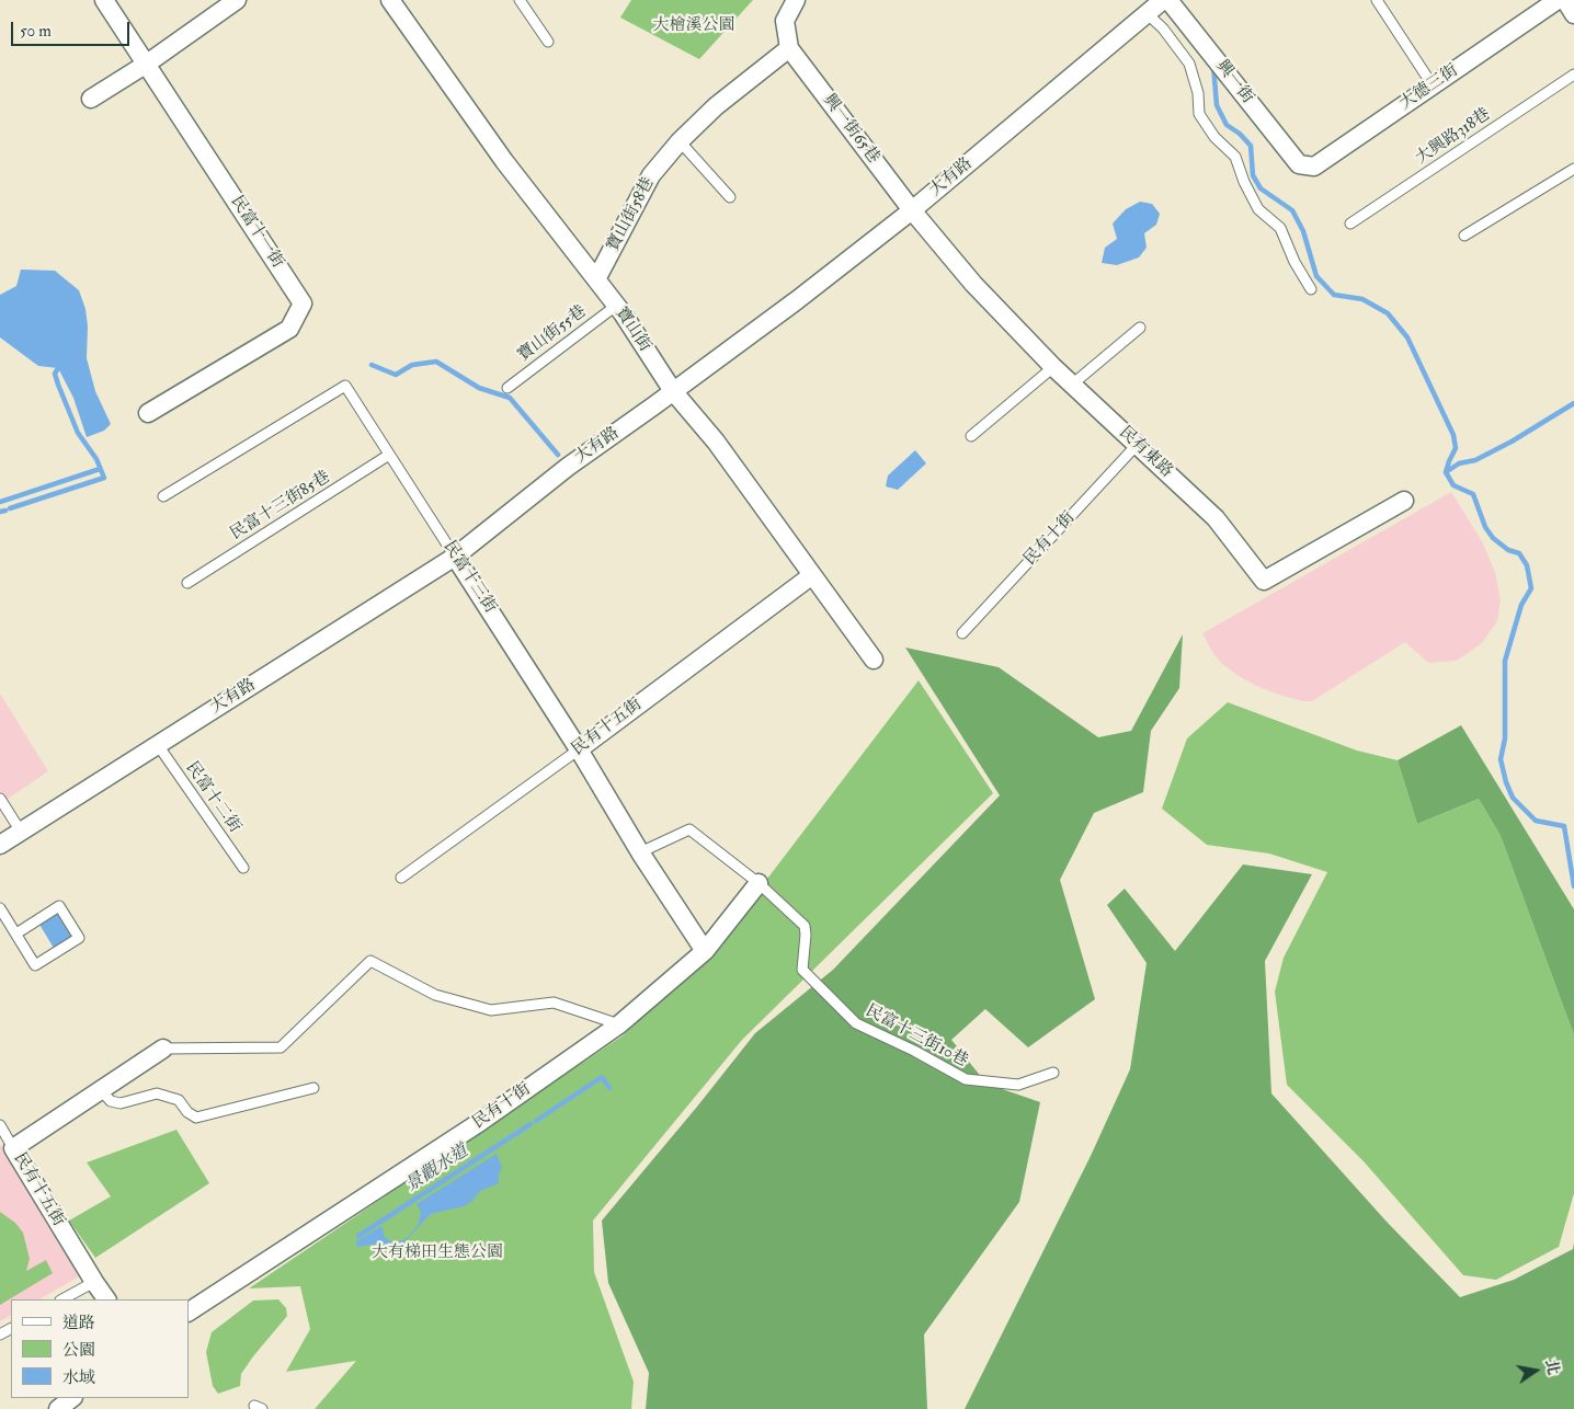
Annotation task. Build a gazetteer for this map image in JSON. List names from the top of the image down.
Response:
{
  "streets": {
    "street": [
      "興一街",
      "大德三街",
      "興一街65巷",
      "大有路",
      "寶山街58巷",
      "民富十一街",
      "寶山街",
      "民有東路",
      "民有十街",
      "民富十三街",
      "民有十五街"
    ],
    "lane": [
      "大興路318巷",
      "寶山街55巷",
      "民富十三街85巷",
      "民富十二街",
      "民富十三街10巷"
    ]
  },
  "crossings": [
    ["興一街", "大德三街"],
    ["興一街65巷", "大有路"],
    ["興一街65巷", "寶山街58巷"],
    ["興一街65巷", "民有東路"],
    ["大有路", "寶山街"],
    ["大有路", "民有東路"],
    ["大有路", "民富十三街"],
    ["大有路", "民富十二街"],
    ["寶山街58巷", "寶山街"],
    ["寶山街", "寶山街55巷"],
    ["寶山街", "民有十五街"],
    ["民有東路", "民有十街"],
    ["民富十三街85巷", "民富十三街"],
    ["民有十街", "民富十三街"],
    ["民有十街", "民富十三街10巷"],
    ["民富十三街", "民有十五街"],
    ["民富十三街", "民富十三街10巷"]
  ],
  "water": ["景觀水道"],
  "parks": ["大檜溪公園", "大有梯田生態公園"],
  "legend": ["道路", "公園", "水域"],
  "scale_bar": "50 m",
  "north": "right"
}
